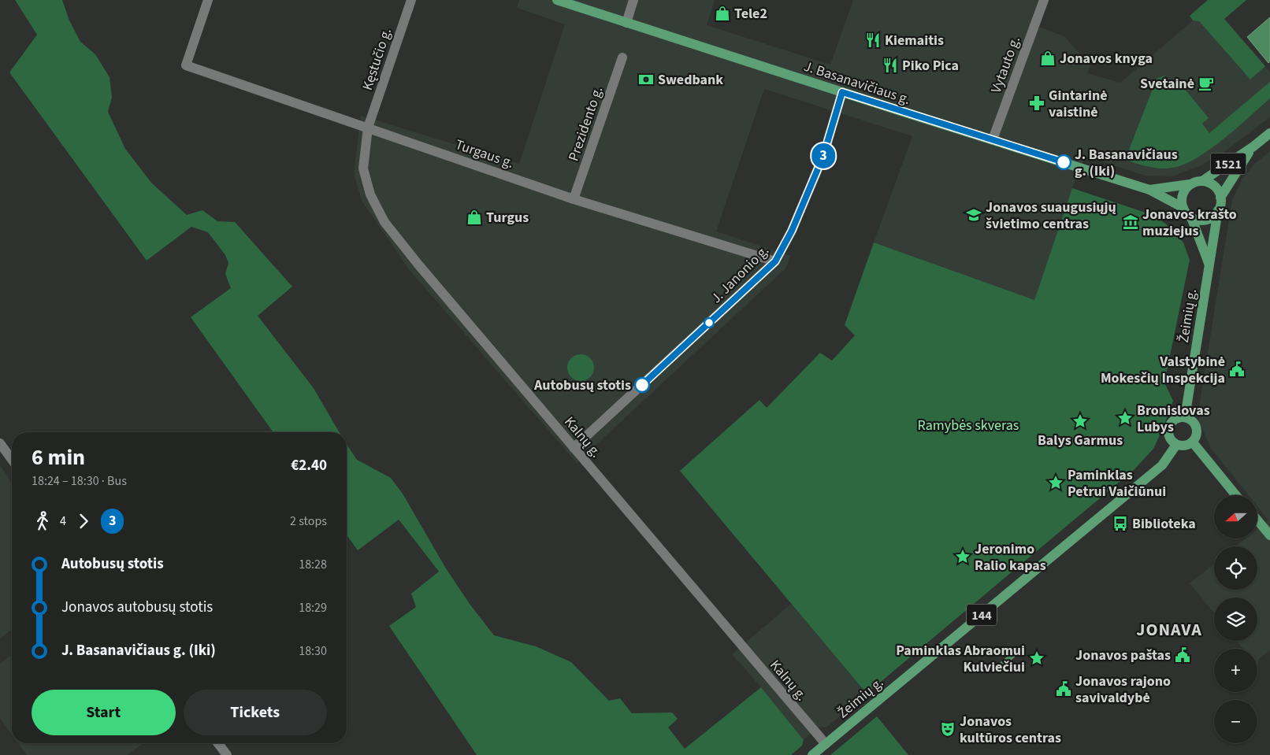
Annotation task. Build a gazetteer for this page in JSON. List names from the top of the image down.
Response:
{
  "streets": {
    "main road": [
      "J. Basanavičiaus g.",
      "1521",
      "Žeimių g.",
      "144"
    ],
    "street": [
      "Kęstučio g.",
      "Vytauto g.",
      "Prezidento g.",
      "Turgaus g.",
      "J. Janonio g.",
      "Kalnų g."
    ]
  },
  "crossings": [
    ["Kęstučio g.", "Turgaus g."],
    ["Kęstučio g.", "Kalnų g."],
    ["Vytauto g.", "J. Basanavičiaus g."],
    ["J. Basanavičiaus g.", "1521"],
    ["J. Basanavičiaus g.", "J. Janonio g."],
    ["J. Basanavičiaus g.", "Žeimių g."],
    ["Prezidento g.", "Turgaus g."],
    ["Turgaus g.", "J. Janonio g."],
    ["Turgaus g.", "Kalnų g."],
    ["1521", "Žeimių g."],
    ["J. Janonio g.", "Kalnų g."],
    ["Žeimių g.", "Kalnų g."]
  ],
  "districts": ["JONAVA"],
  "parks": ["Ramybės skveras"],
  "places": {
    "shop": ["Tele2", "Jonavos knyga", "Turgus"],
    "restaurant": ["Kiemaitis", "Piko Pica"],
    "bank": ["Swedbank"],
    "cafe": ["Svetainė"],
    "pharmacy": ["Gintarinė vaistinė"],
    "other": ["J. Basanavičiaus g. (Iki)", "Autobusų stotis"],
    "school or university": ["Jonavos suaugusiųjų švietimo centras"],
    "museum": ["Jonavos krašto muziejus"],
    "public building": ["Valstybinė Mokesčių Inspekcija", "Jonavos paštas", "Jonavos rajono savivaldybė"],
    "place": [
      "Bronislovas Lubys",
      "Balys Garmus",
      "Paminklas Petrui Vaičiūnui",
      "Jeronimo Ralio kapas",
      "Paminklas Abraomui Kulviečiui"
    ],
    "bus stop": ["Biblioteka"],
    "theatre": ["Jonavos kultūros centras"]
  },
  "lines": ["bus line 3"],
  "north": "left",
  "page": {
    "on_map": "3",
    "heading": ["6 min", "18:24 – 18:30 · Bus", "€2.40"],
    "map_buttons": ["+", "−"],
    "legs": ["4", "3", "2 stops"],
    "list": [
      {
        "name": "Autobusų stotis",
        "value": "18:28"
      },
      {
        "name": "Jonavos autobusų stotis",
        "value": "18:29"
      },
      {
        "name": "J. Basanavičiaus g. (Iki)",
        "value": "18:30"
      }
    ],
    "buttons": ["Start", "Tickets"]
  }
}
